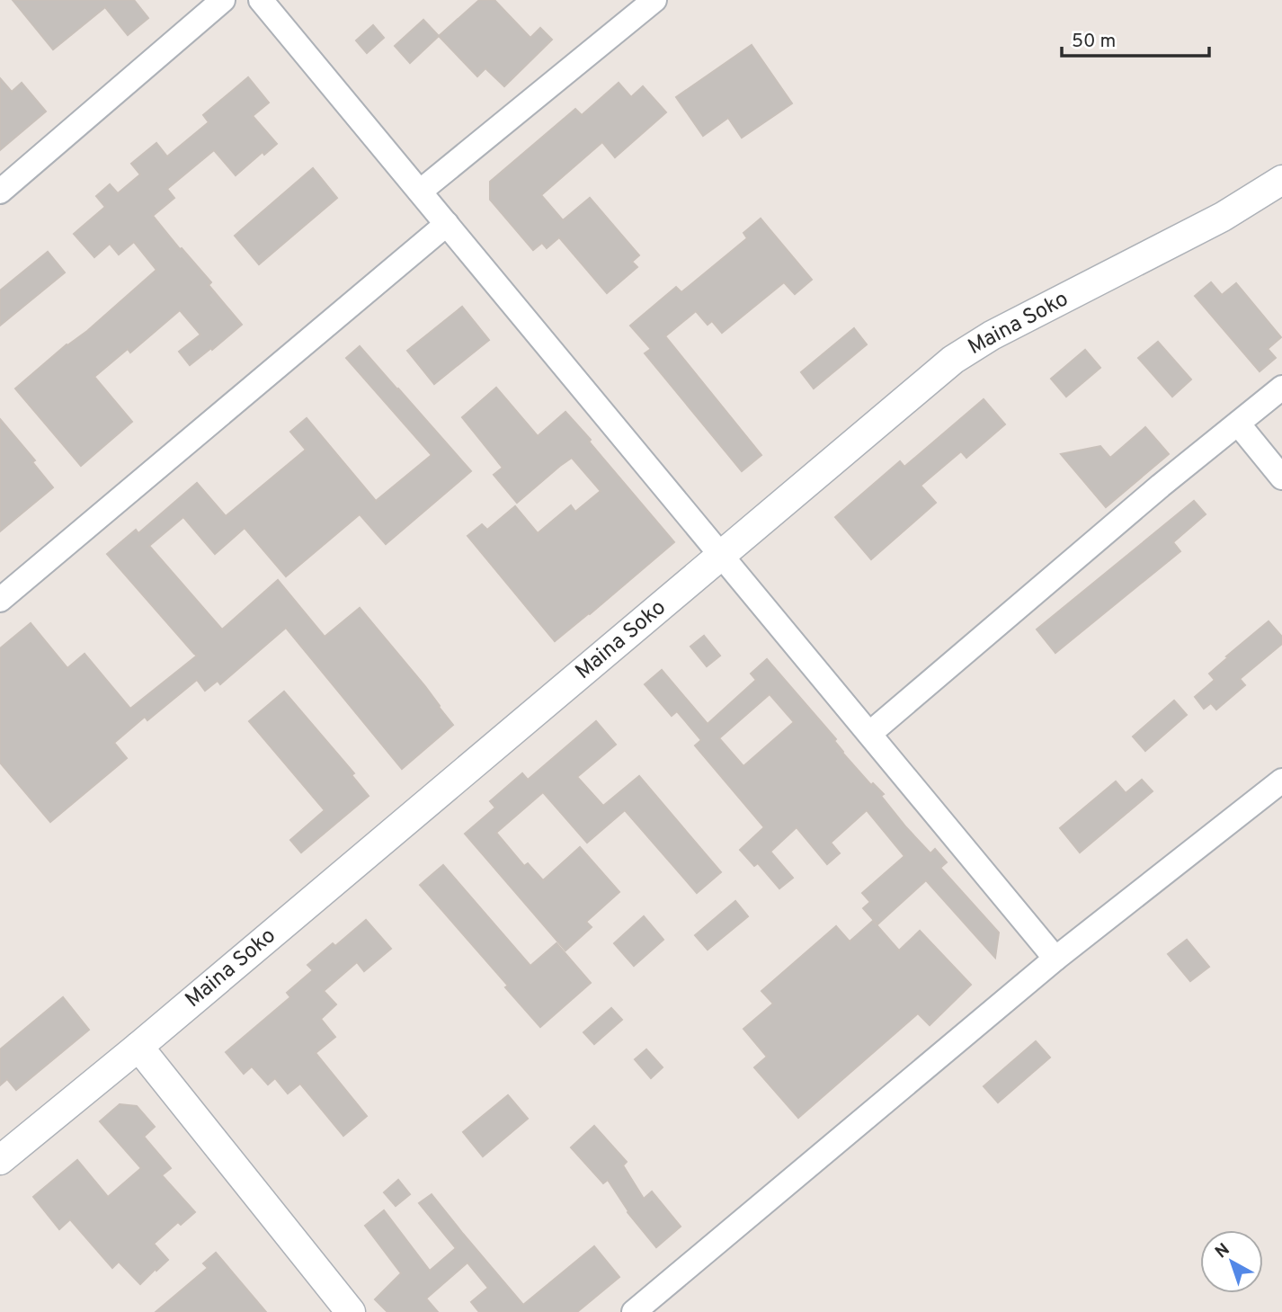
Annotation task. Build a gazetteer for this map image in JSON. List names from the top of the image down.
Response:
{
  "streets": {
    "street": ["Maina Soko"]
  },
  "scale_bar": "50 m",
  "north": "top left"
}
